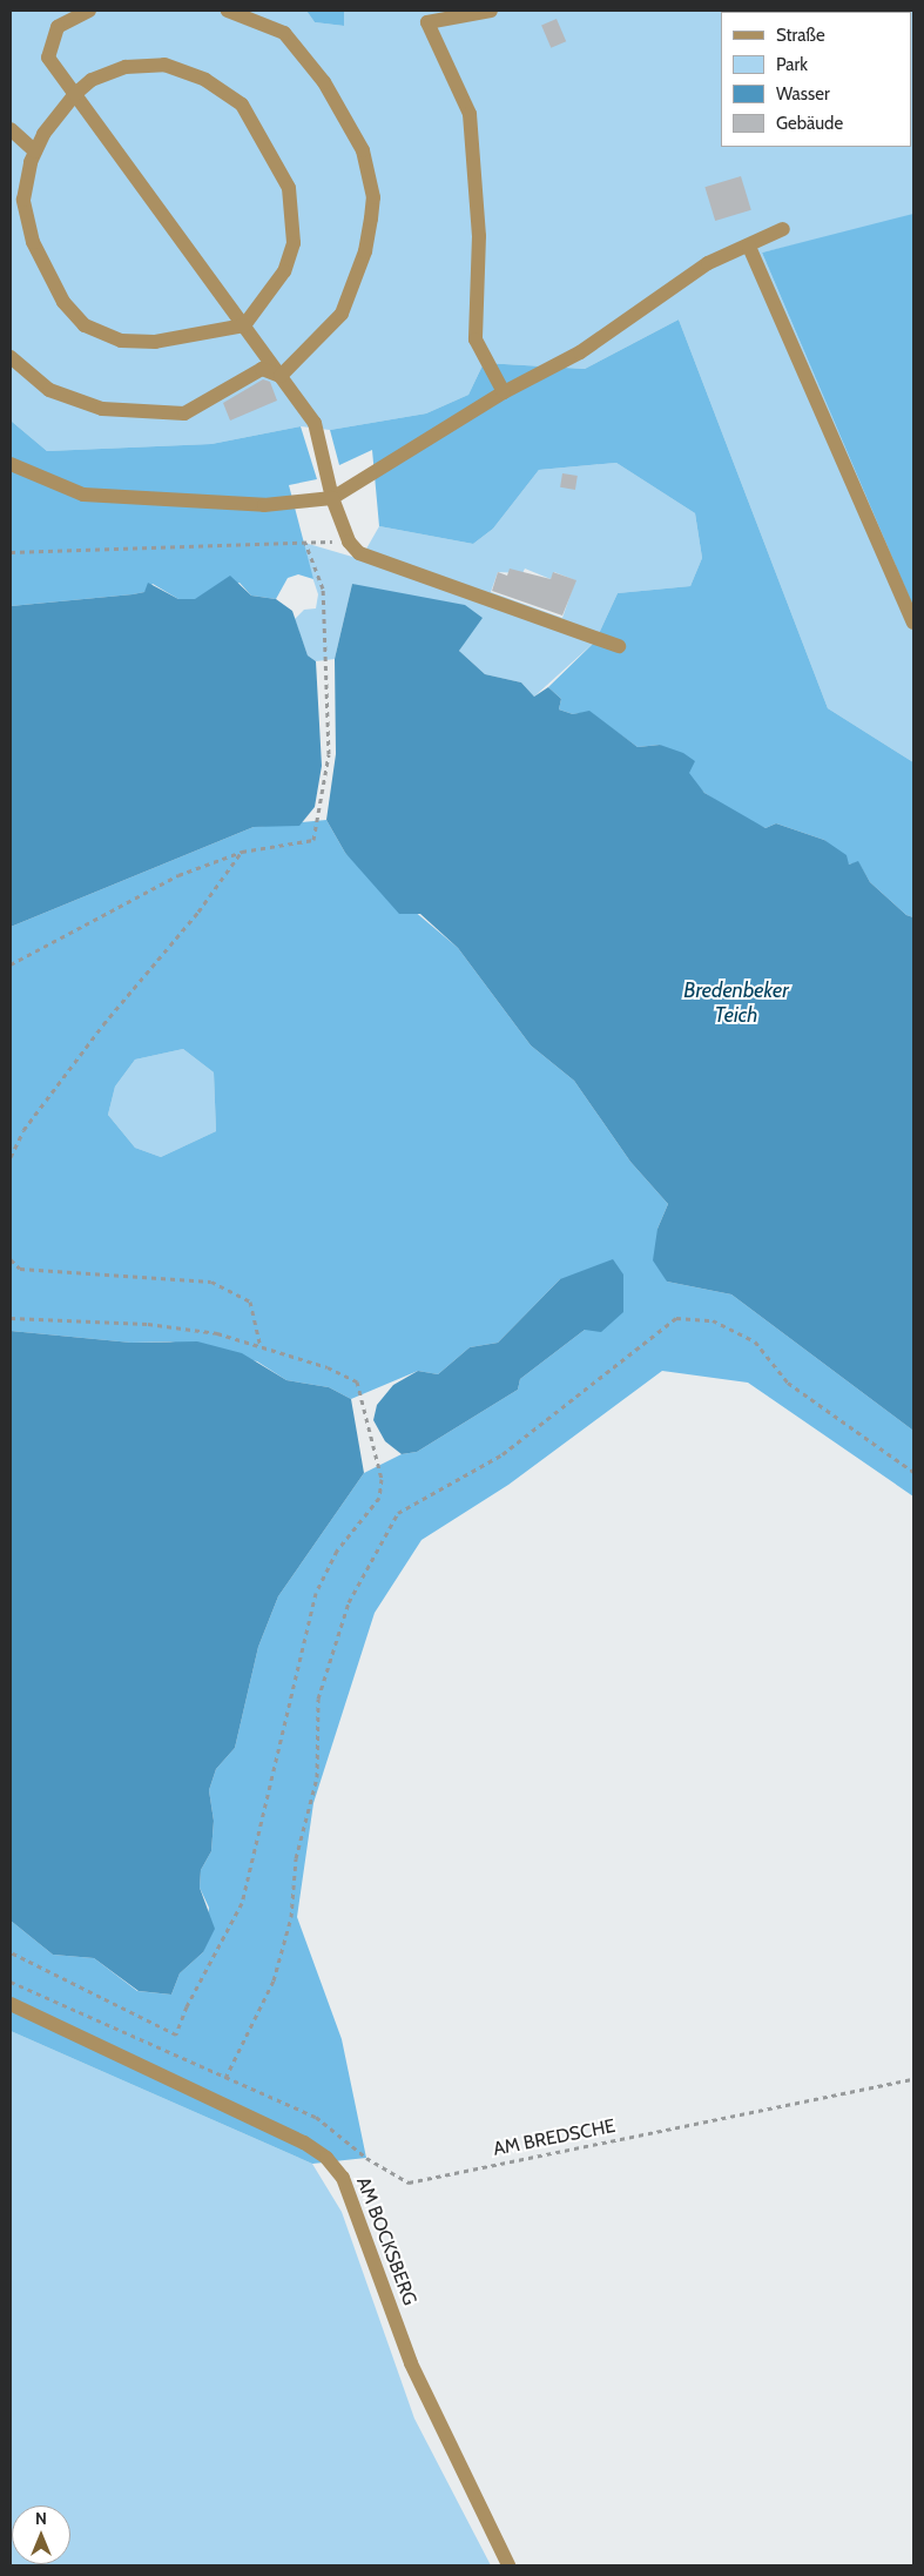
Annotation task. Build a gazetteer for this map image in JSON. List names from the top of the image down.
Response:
{
  "streets": {
    "street": ["AM BOCKSBERG"],
    "path": ["AM BREDSCHE"]
  },
  "water": ["Bredenbeker Teich"],
  "legend": [
    "Straße",
    "Park",
    "Wasser",
    "Gebäude"
  ],
  "north": "top"
}
